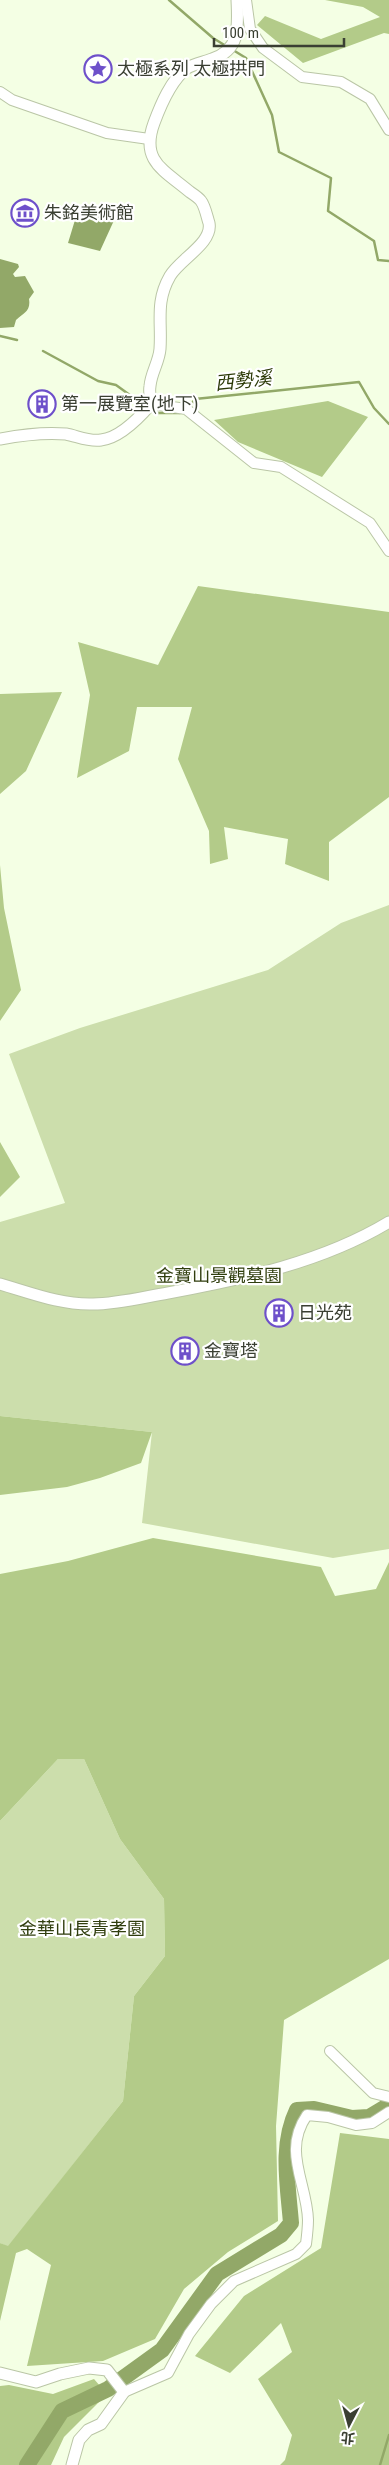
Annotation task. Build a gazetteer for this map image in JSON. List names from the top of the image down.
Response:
{
  "water": ["西勢溪"],
  "parks": ["金寶山景觀墓園", "金華山長青孝園"],
  "places": {
    "place": ["太極系列 太極拱門"],
    "museum": ["朱銘美術館"],
    "building": ["第一展覽室(地下)", "日光苑", "金寶塔"]
  },
  "scale_bar": "100 m",
  "north": "bottom"
}
